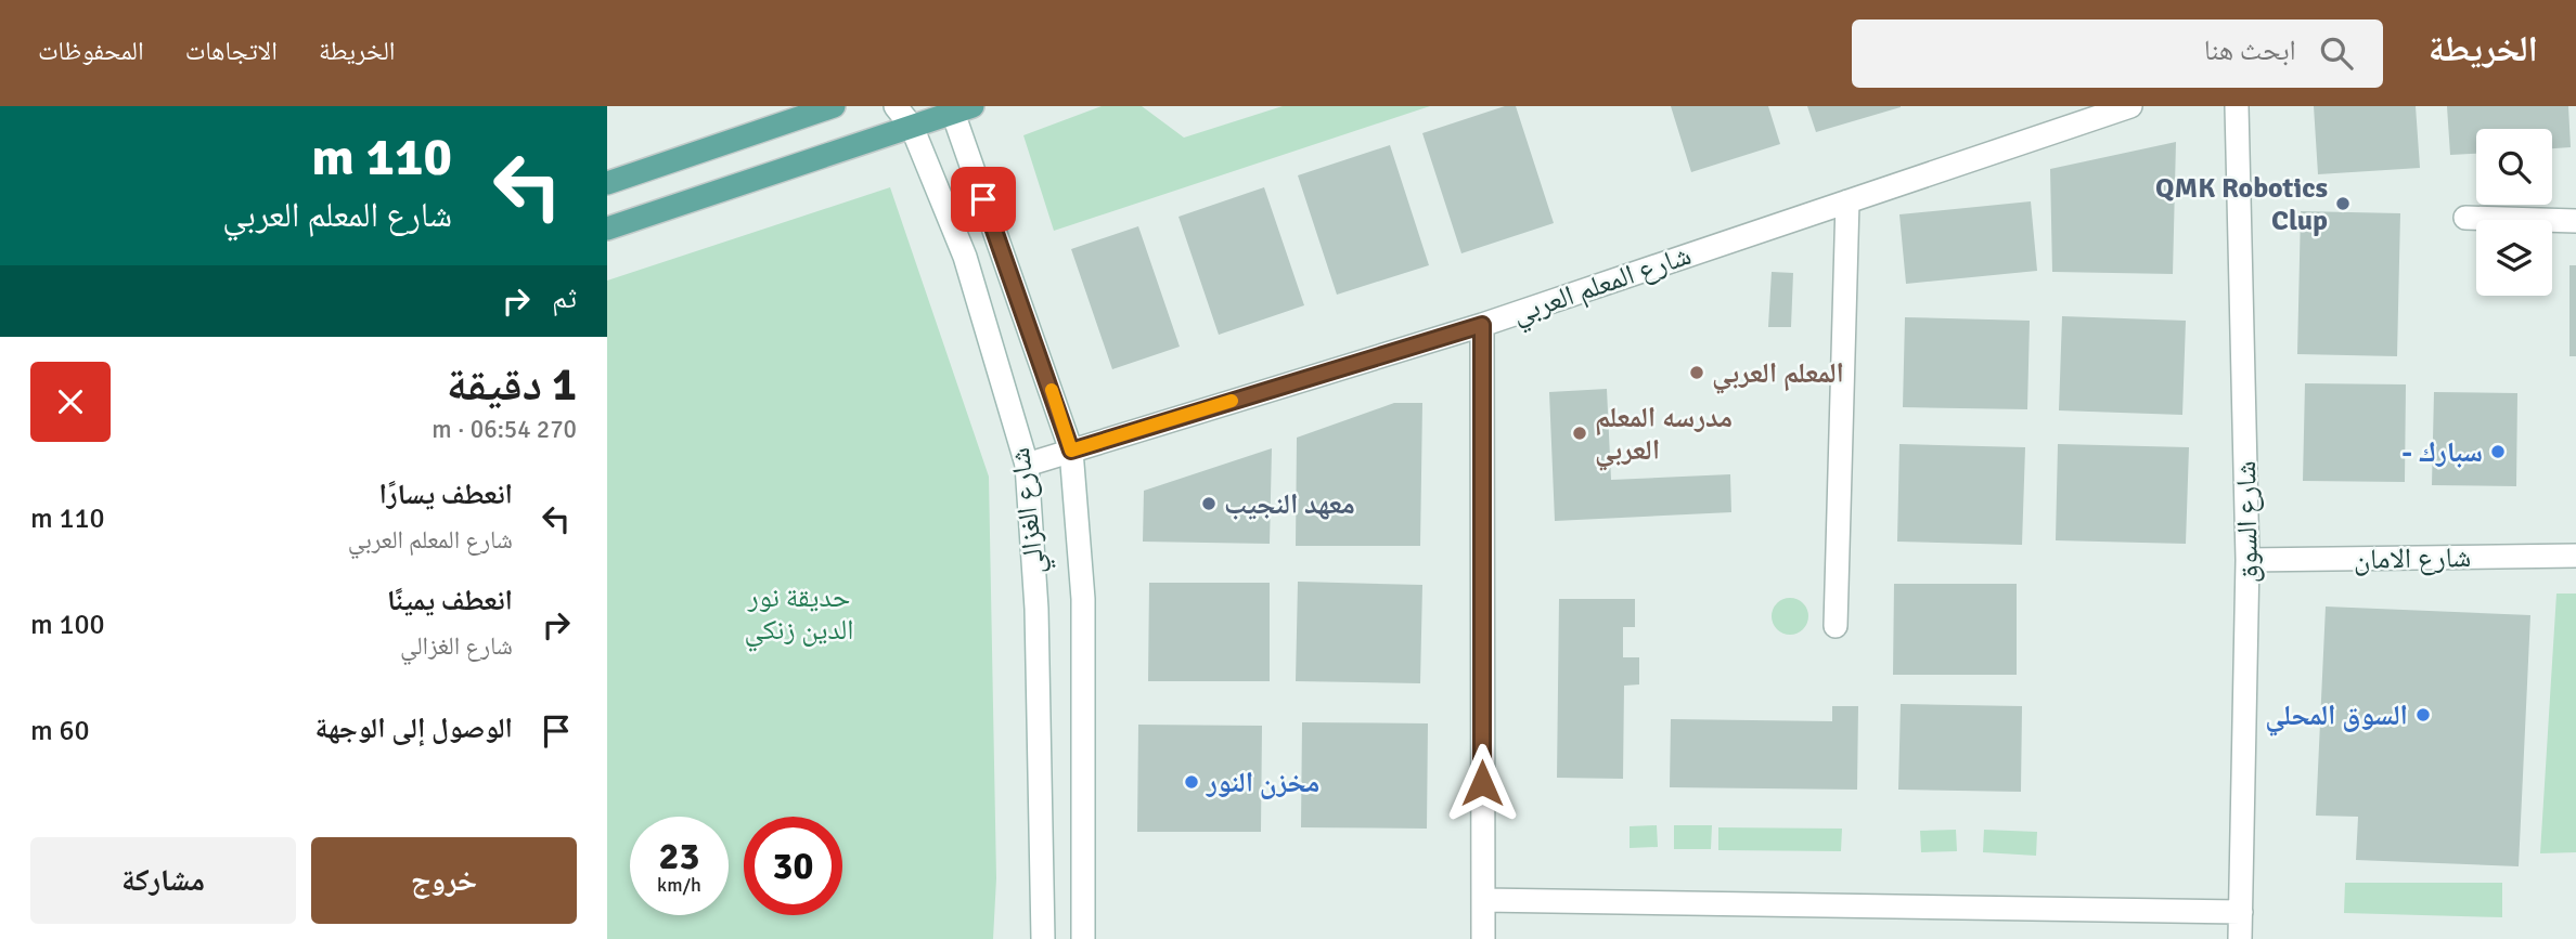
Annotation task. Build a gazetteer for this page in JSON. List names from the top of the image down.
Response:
{
  "streets": {
    "street": [
      "شارع المعلم العربي",
      "شارع الغزالي",
      "شارع السوق",
      "شارع الامان"
    ]
  },
  "crossings": [
    ["شارع المعلم العربي", "شارع الغزالي"],
    ["شارع السوق", "شارع الامان"]
  ],
  "parks": ["حديقة نور الدين زنكي"],
  "places": [
    "QMK Robotics Clup",
    "المعلم العربي",
    "مدرسه المعلم العربي",
    "- سبارك",
    "معهد النجيب",
    "السوق المحلي",
    "مخزن النور"
  ],
  "page": {
    "header": "الخريطة",
    "search": "ابحث هنا",
    "nav": ["الخريطة", "الاتجاهات", "المحفوظات"],
    "turn": ["110 m", "شارع المعلم العربي"],
    "then": "ثم",
    "heading": ["1 دقيقة", "270 m · 06:54"],
    "list": [
      {
        "name": "انعطف يسارًا",
        "note": "شارع المعلم العربي",
        "value": "110 m"
      },
      {
        "name": "انعطف يمينًا",
        "note": "شارع الغزالي",
        "value": "100 m"
      },
      {
        "name": "الوصول إلى الوجهة",
        "value": "60 m"
      }
    ],
    "speed": "23 km/h",
    "limit": "30",
    "buttons": ["خروج", "مشاركة"]
  }
}
